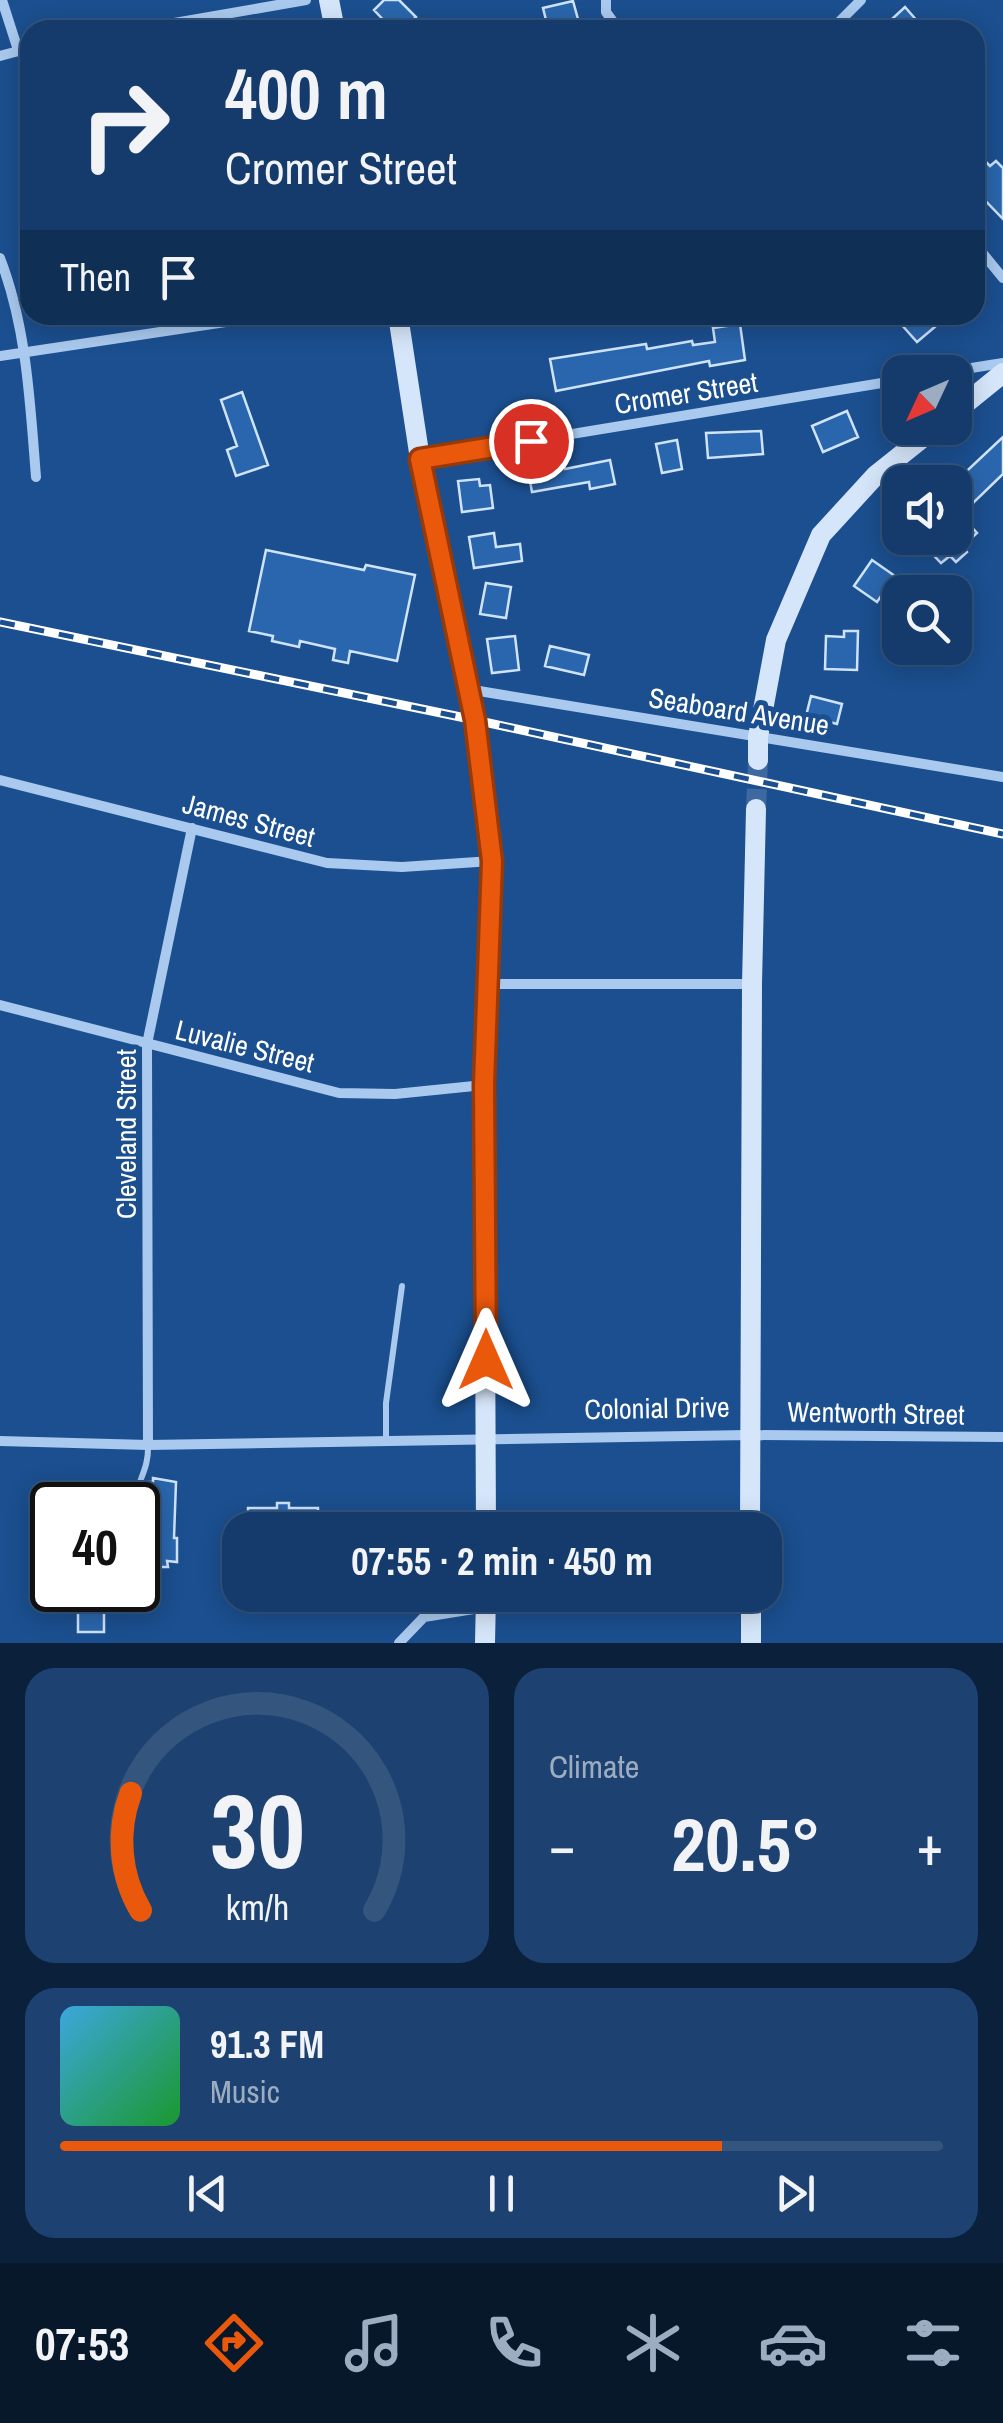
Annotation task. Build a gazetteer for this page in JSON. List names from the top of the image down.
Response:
{
  "streets": {
    "street": [
      "Cromer Street",
      "Seaboard Avenue",
      "James Street",
      "Luvalie Street",
      "Cleveland Street",
      "Colonial Drive",
      "Wentworth Street"
    ]
  },
  "crossings": [
    ["James Street", "Cleveland Street"],
    ["Luvalie Street", "Cleveland Street"],
    ["Cleveland Street", "Colonial Drive"],
    ["Colonial Drive", "Wentworth Street"]
  ],
  "north": "bottom left",
  "page": {
    "turn": ["400 m", "Cromer Street"],
    "then": "Then",
    "limit": "40",
    "trip": "07:55 · 2 min · 450 m",
    "tile": "Climate",
    "heat": ["−", "20.5°", "+"],
    "song": ["91.3 FM", "Music"],
    "tabs": "07:53",
    "gauge": ["30", "km/h"]
  }
}
